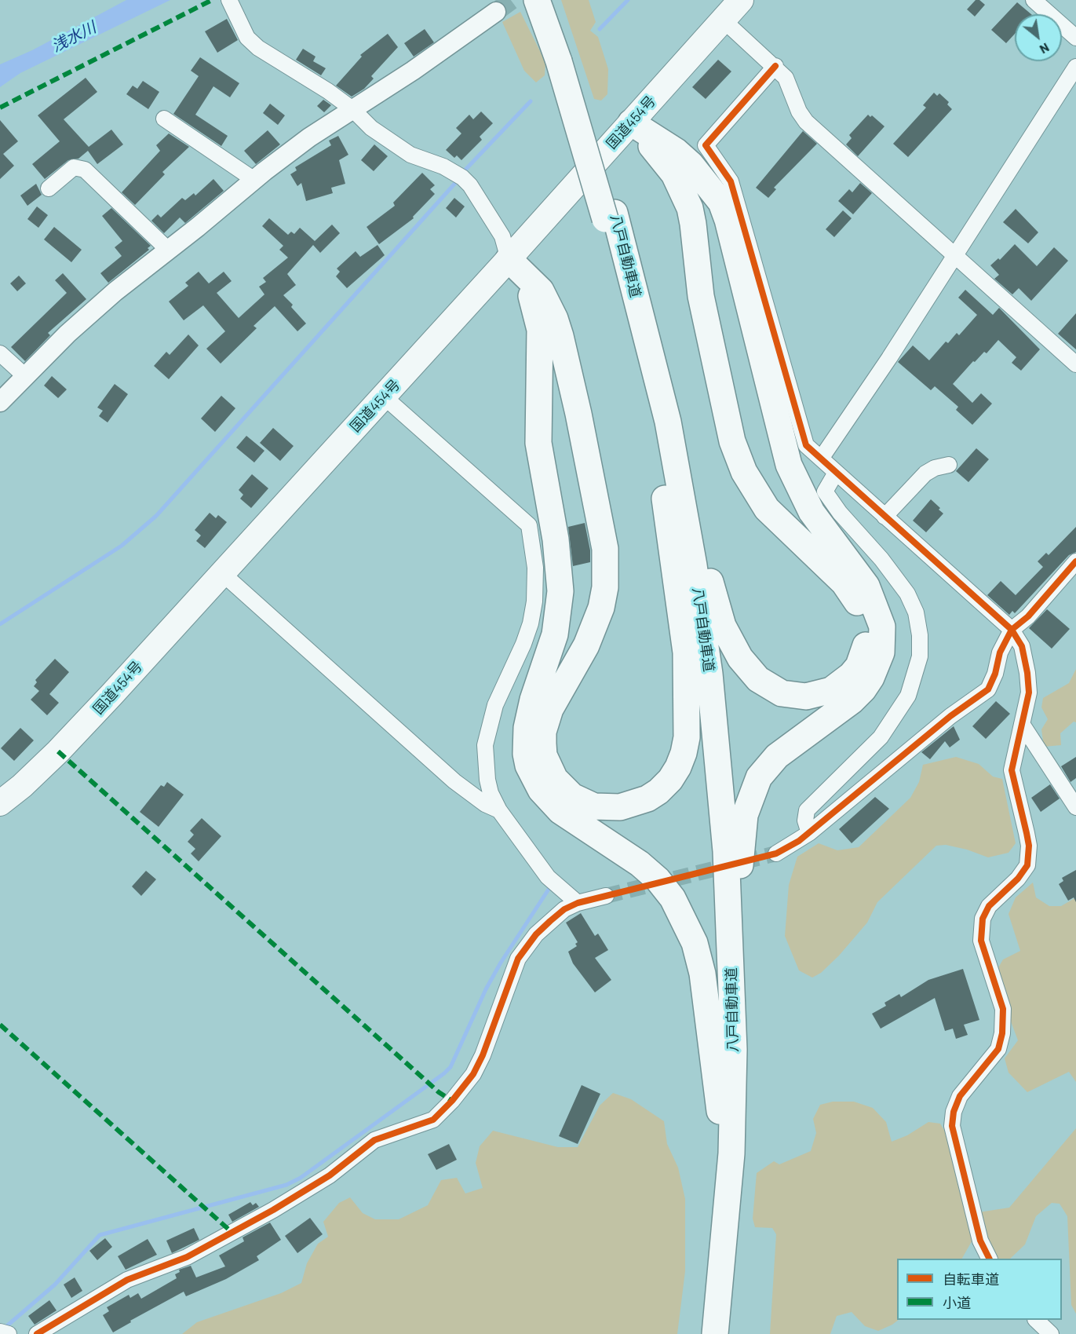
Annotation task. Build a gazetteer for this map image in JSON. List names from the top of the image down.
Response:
{
  "streets": {
    "highway": ["国道454号", "八戸自動車道"]
  },
  "water": ["浅水川"],
  "legend": ["自転車道", "小道"],
  "north": "bottom right"
}
